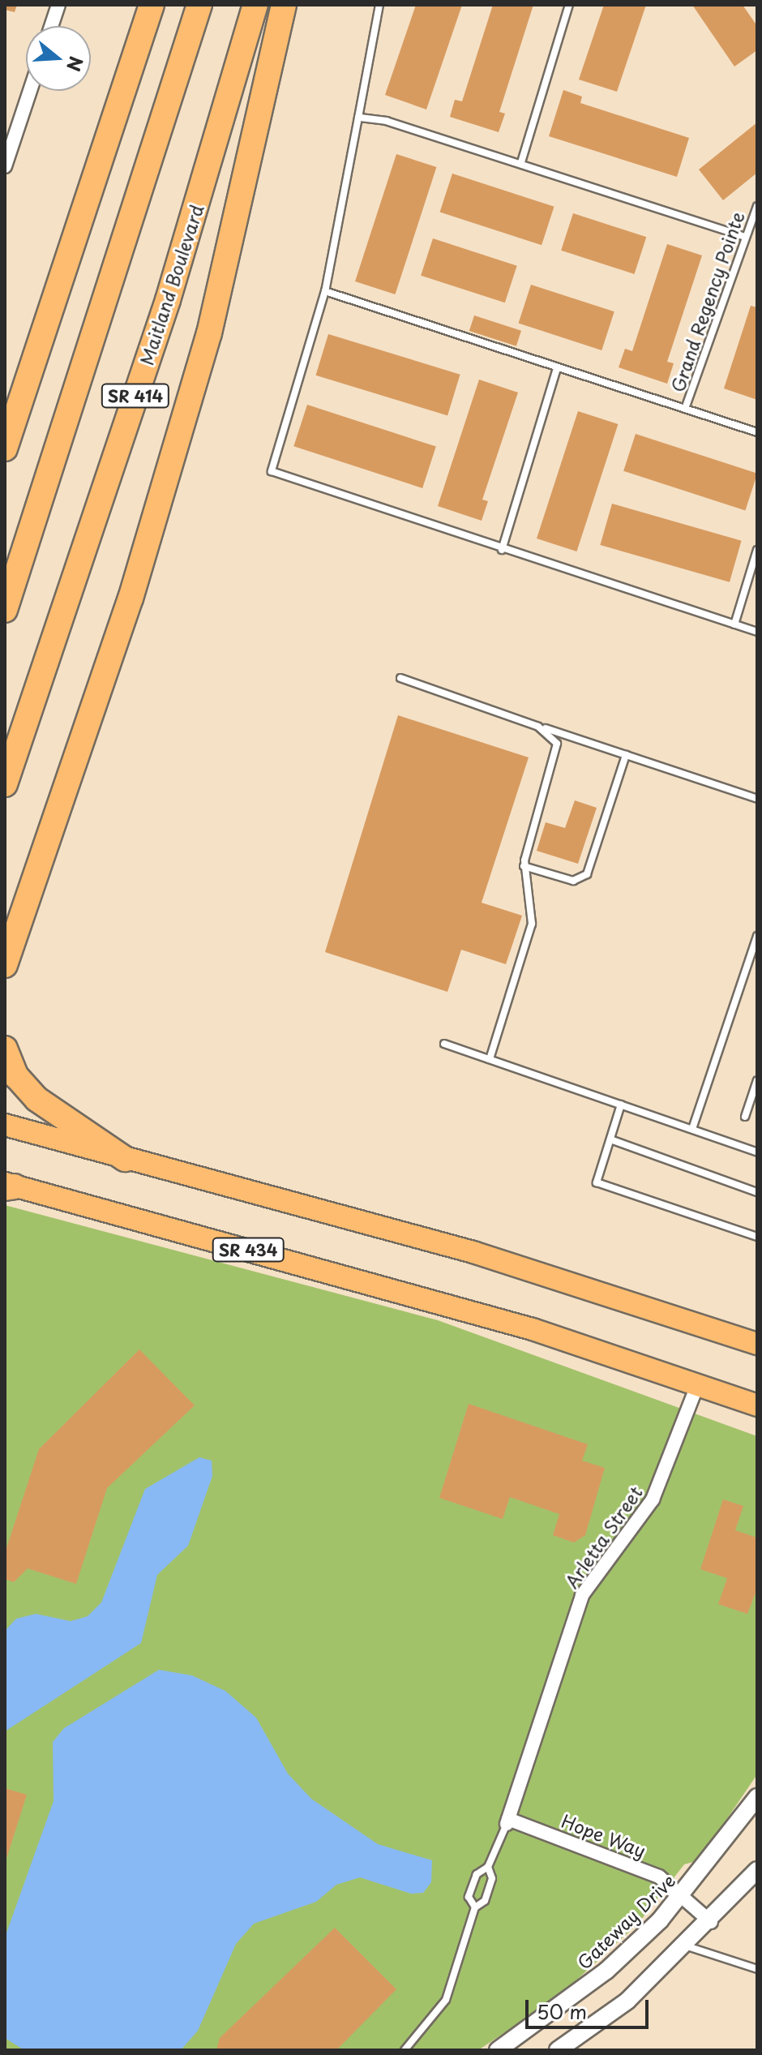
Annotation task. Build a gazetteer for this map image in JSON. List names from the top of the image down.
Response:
{
  "streets": {
    "highway": ["Maitland Boulevard", "SR 414"],
    "main road": ["SR 434"],
    "street": ["Arletta Street", "Hope Way", "Gateway Drive"],
    "lane": ["Grand Regency Pointe"]
  },
  "crossings": [
    ["SR 434", "Arletta Street"],
    ["Arletta Street", "Hope Way"],
    ["Hope Way", "Gateway Drive"]
  ],
  "scale_bar": "50 m",
  "north": "right"
}
